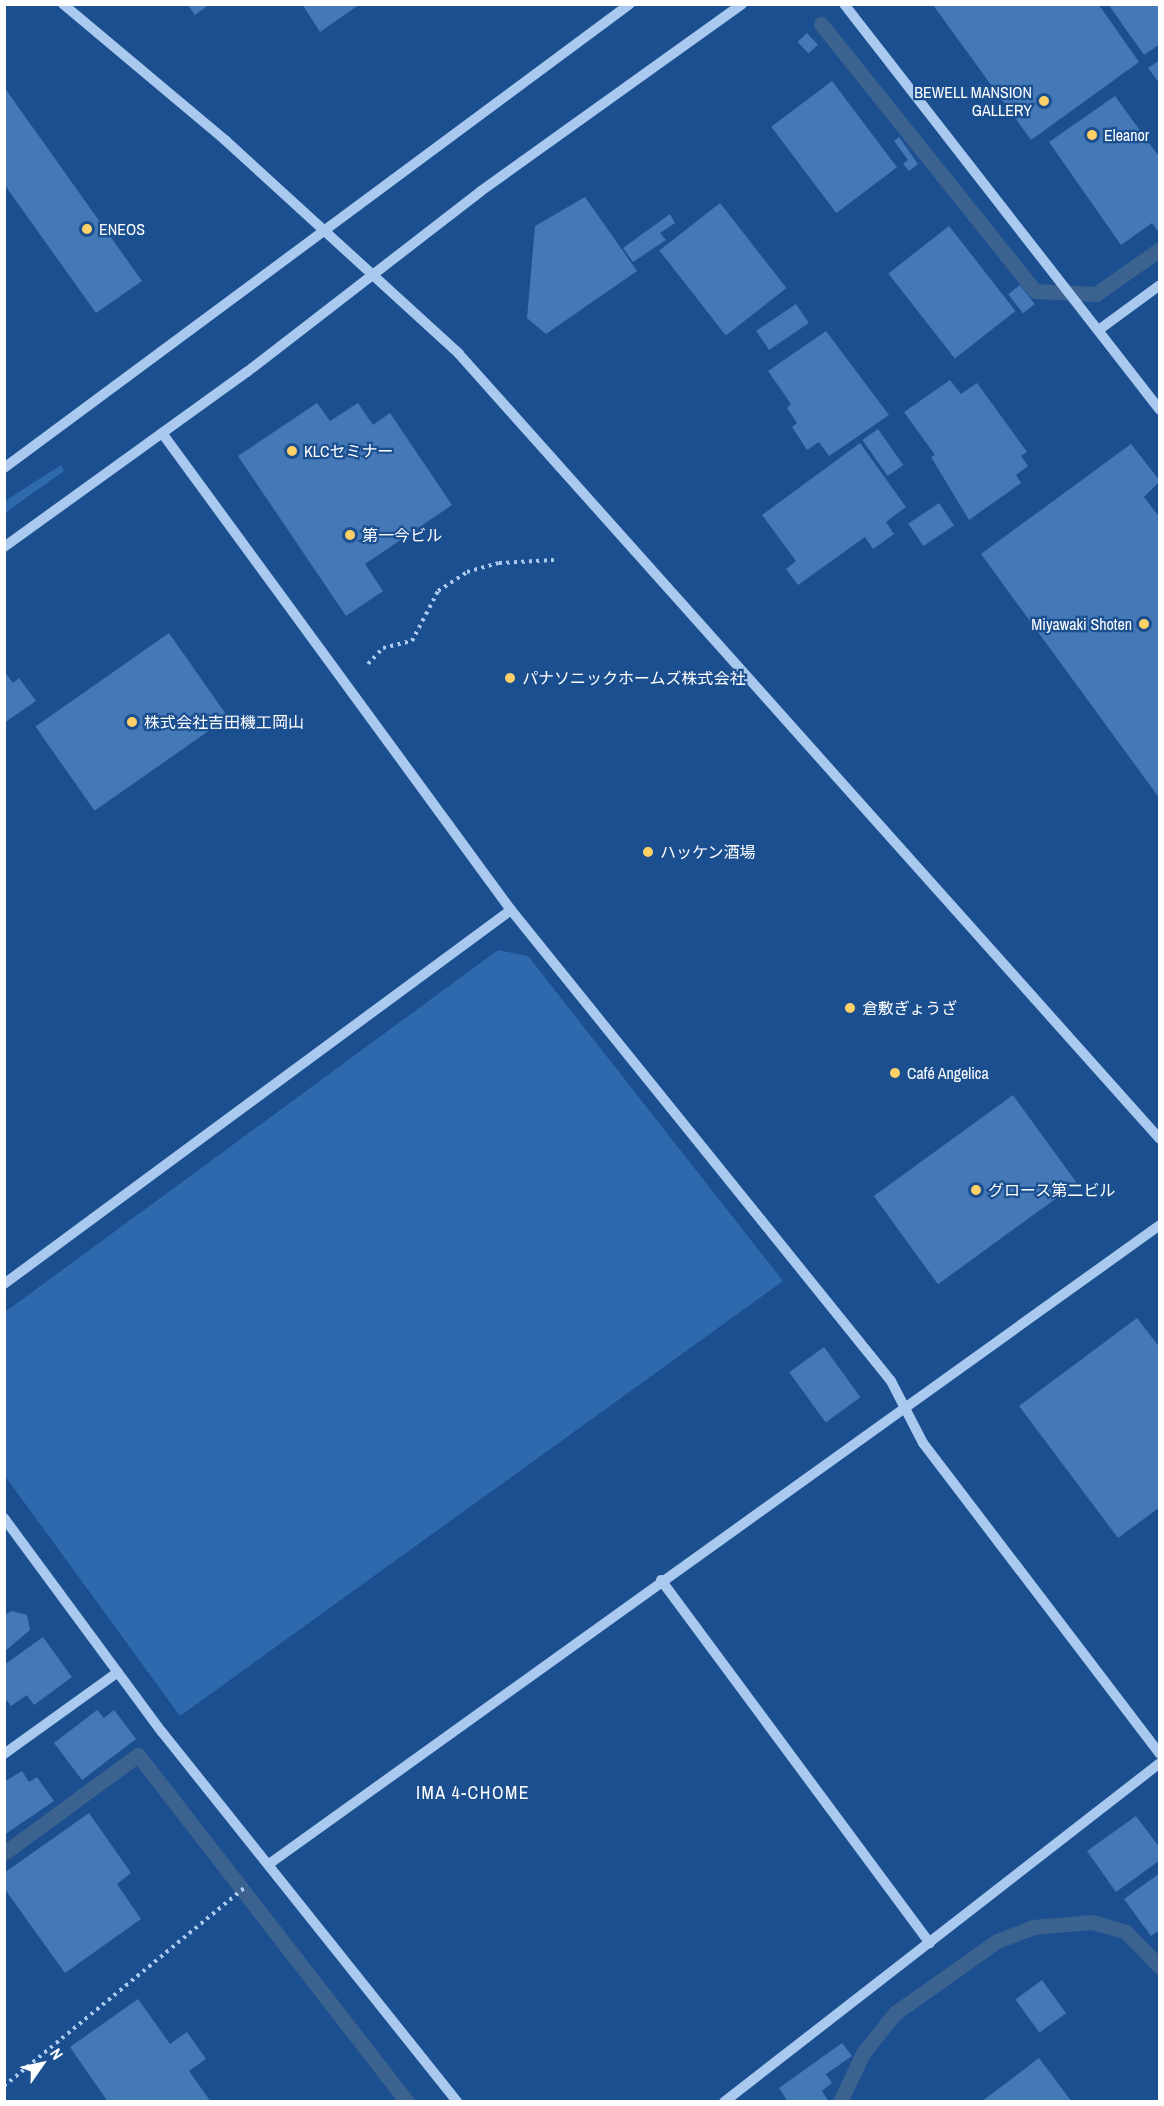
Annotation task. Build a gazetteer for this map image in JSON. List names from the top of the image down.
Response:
{
  "districts": ["IMA 4-CHOME"],
  "places": [
    "BEWELL MANSION GALLERY",
    "Eleanor",
    "ENEOS",
    "KLCセミナー",
    "第一今ビル",
    "Miyawaki Shoten",
    "パナソニックホームズ株式会社",
    "株式会社吉田機工岡山",
    "ハッケン酒場",
    "倉敷ぎょうざ",
    "Café Angelica",
    "グロース第二ビル"
  ],
  "north": "top right"
}
